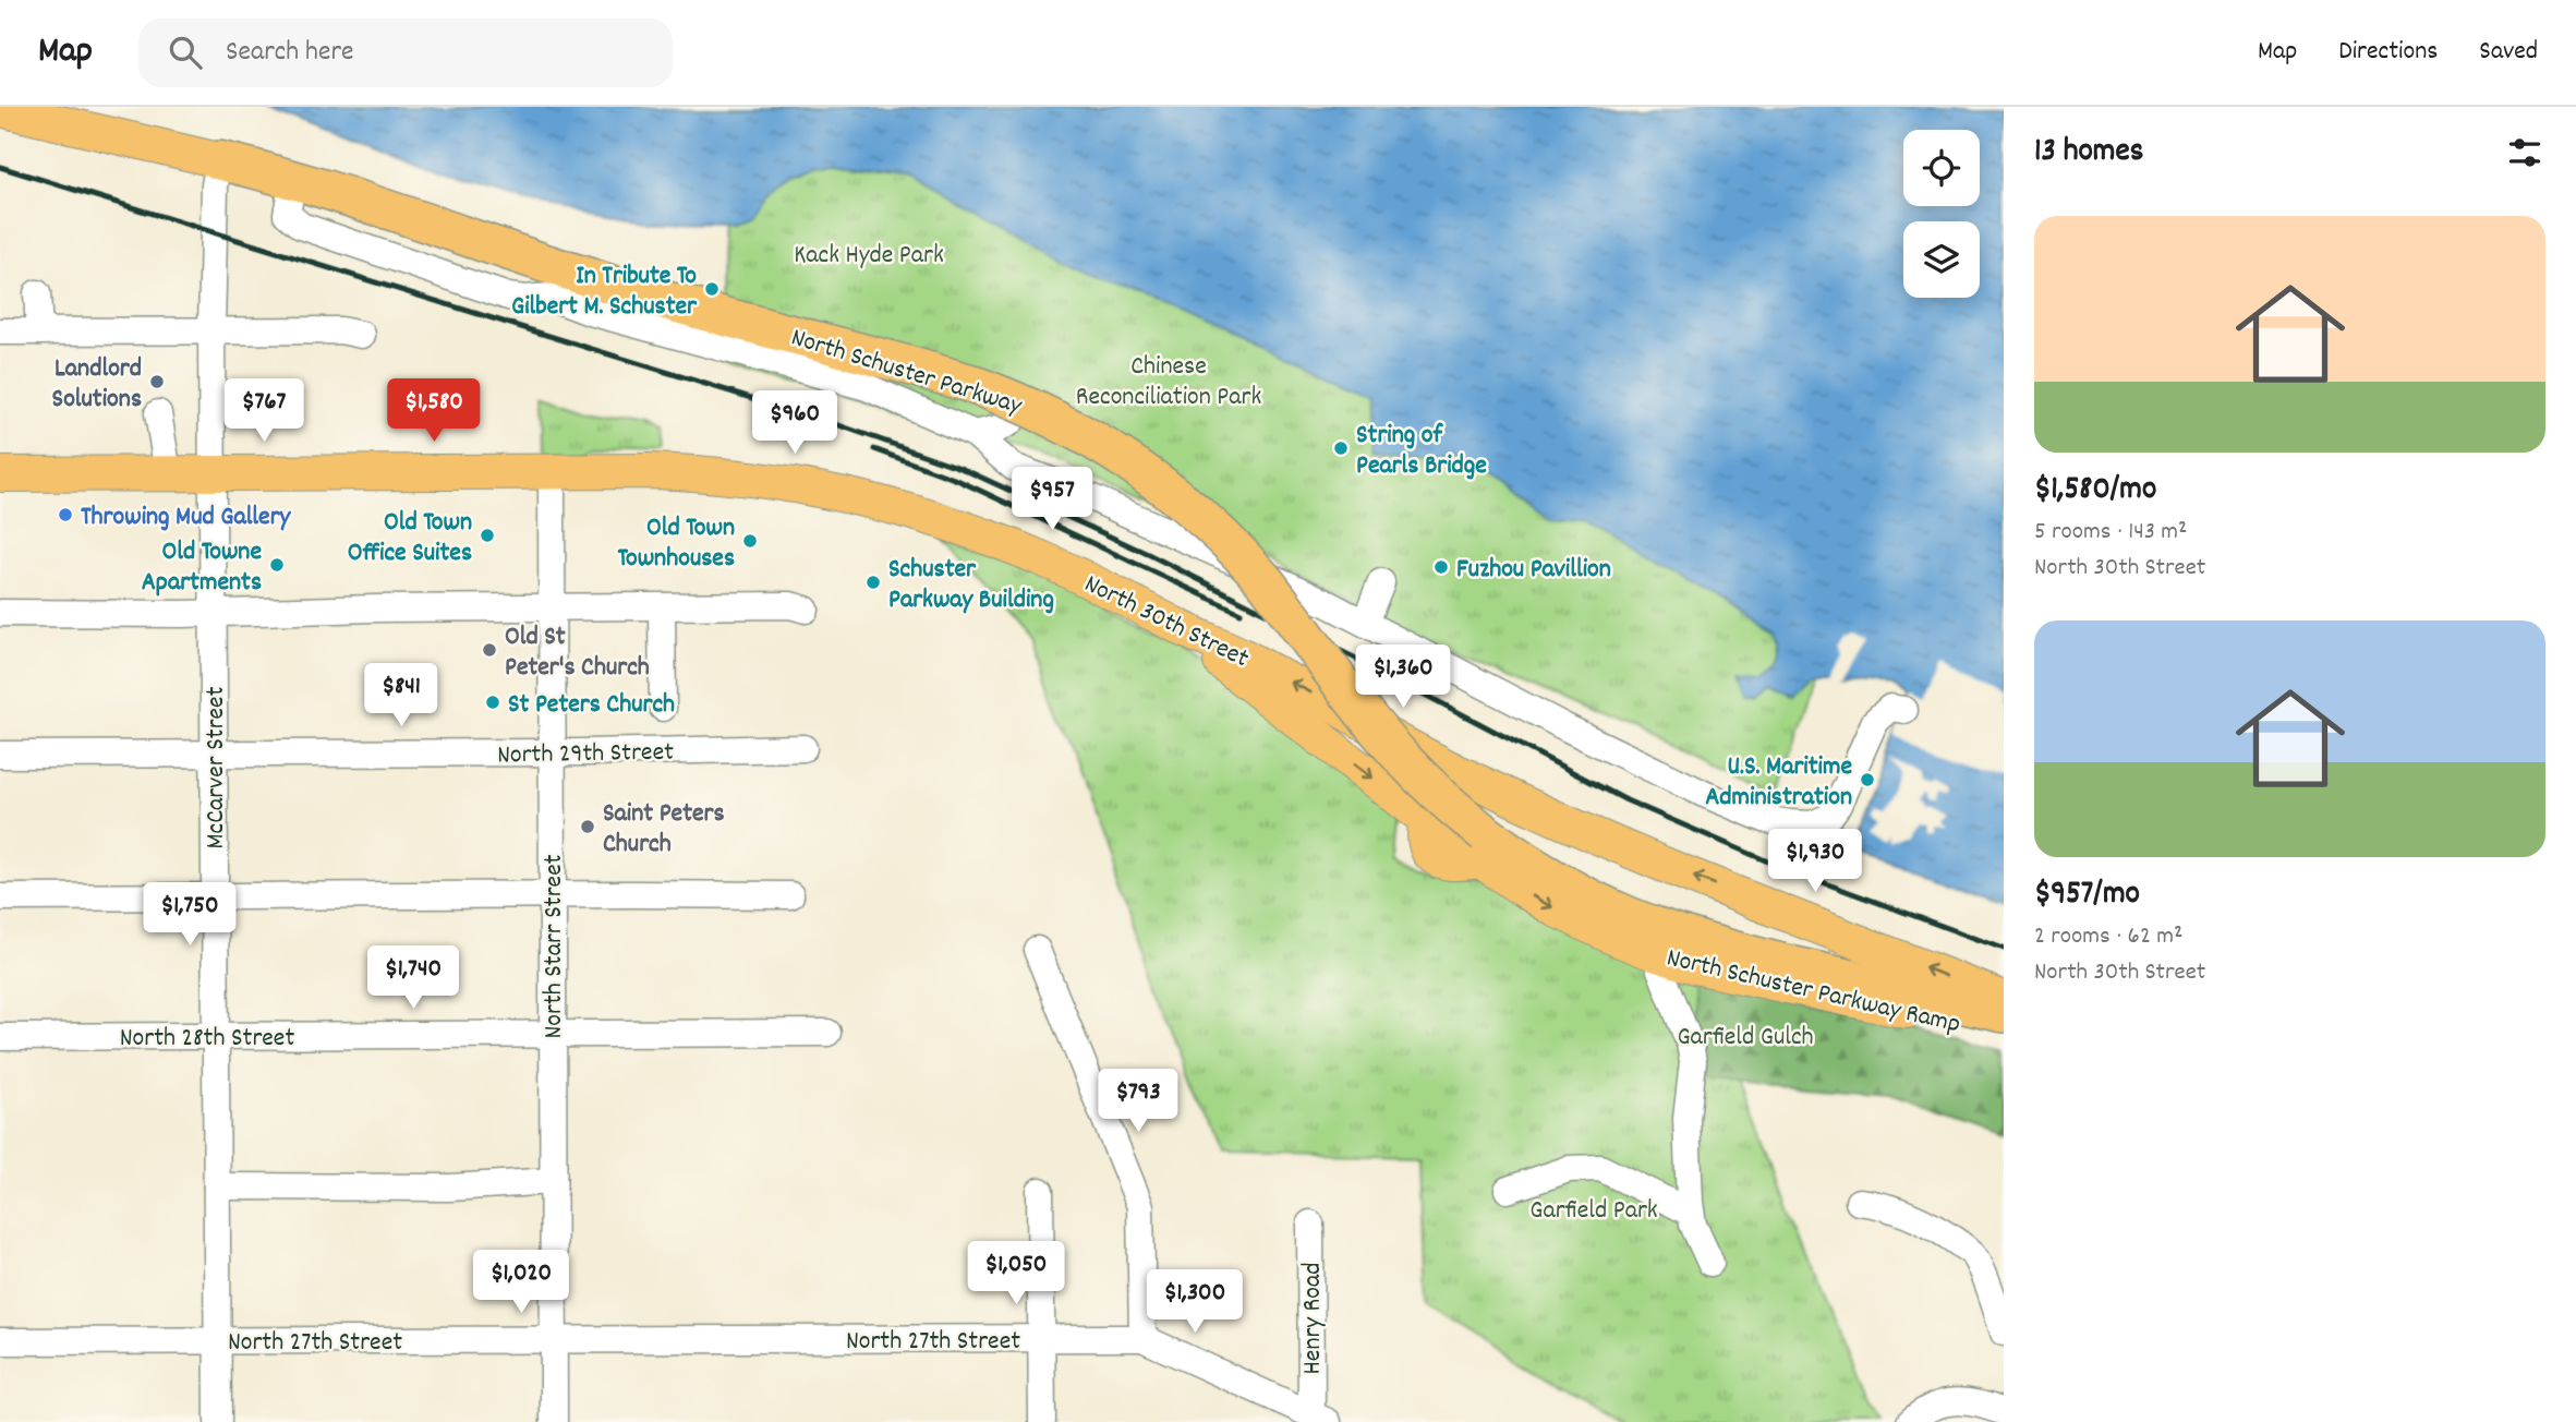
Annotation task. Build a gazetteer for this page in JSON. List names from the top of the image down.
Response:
{
  "streets": {
    "highway": ["North Schuster Parkway"],
    "main road": ["North 30th Street", "North Schuster Parkway Ramp"],
    "street": [
      "North 29th Street",
      "McCarver Street",
      "North Starr Street",
      "North 28th Street",
      "Henry Road",
      "North 27th Street"
    ]
  },
  "crossings": [
    ["North Schuster Parkway", "McCarver Street"],
    ["North Schuster Parkway", "North Schuster Parkway Ramp"],
    ["North 30th Street", "McCarver Street"],
    ["North 30th Street", "North Starr Street"],
    ["North 29th Street", "McCarver Street"],
    ["North 29th Street", "North Starr Street"],
    ["McCarver Street", "North 28th Street"],
    ["McCarver Street", "North 27th Street"],
    ["North Starr Street", "North 28th Street"],
    ["North Starr Street", "North 27th Street"]
  ],
  "one_way": ["North Schuster Parkway Ramp"],
  "parks": [
    "Kack Hyde Park",
    "Chinese Reconciliation Park",
    "Garfield Gulch",
    "Garfield Park"
  ],
  "places": [
    "In Tribute To Gilbert M. Schuster",
    "Landlord Solutions",
    "String of Pearls Bridge",
    "Throwing Mud Gallery",
    "Old Town Office Suites",
    "Old Town Townhouses",
    "Old Towne Apartments",
    "Fuzhou Pavillion",
    "Schuster Parkway Building",
    "Old St Peter's Church",
    "St Peters Church",
    "U.S. Maritime Administration",
    "Saint Peters Church"
  ],
  "page": {
    "header": "Map",
    "search": "Search here",
    "nav": ["Map", "Directions", "Saved"],
    "heading": "13 homes",
    "list": [
      {
        "name": "$1,580/mo",
        "note": "5 rooms · 143 m² · North 30th Street"
      },
      {
        "name": "$957/mo",
        "note": "2 rooms · 62 m² · North 30th Street"
      }
    ],
    "price": [
      "$767",
      "$1,580",
      "$960",
      "$957",
      "$1,360",
      "$841",
      "$1,930",
      "$1,750",
      "$1,740",
      "$793",
      "$1,050",
      "$1,020",
      "$1,300"
    ]
  }
}
